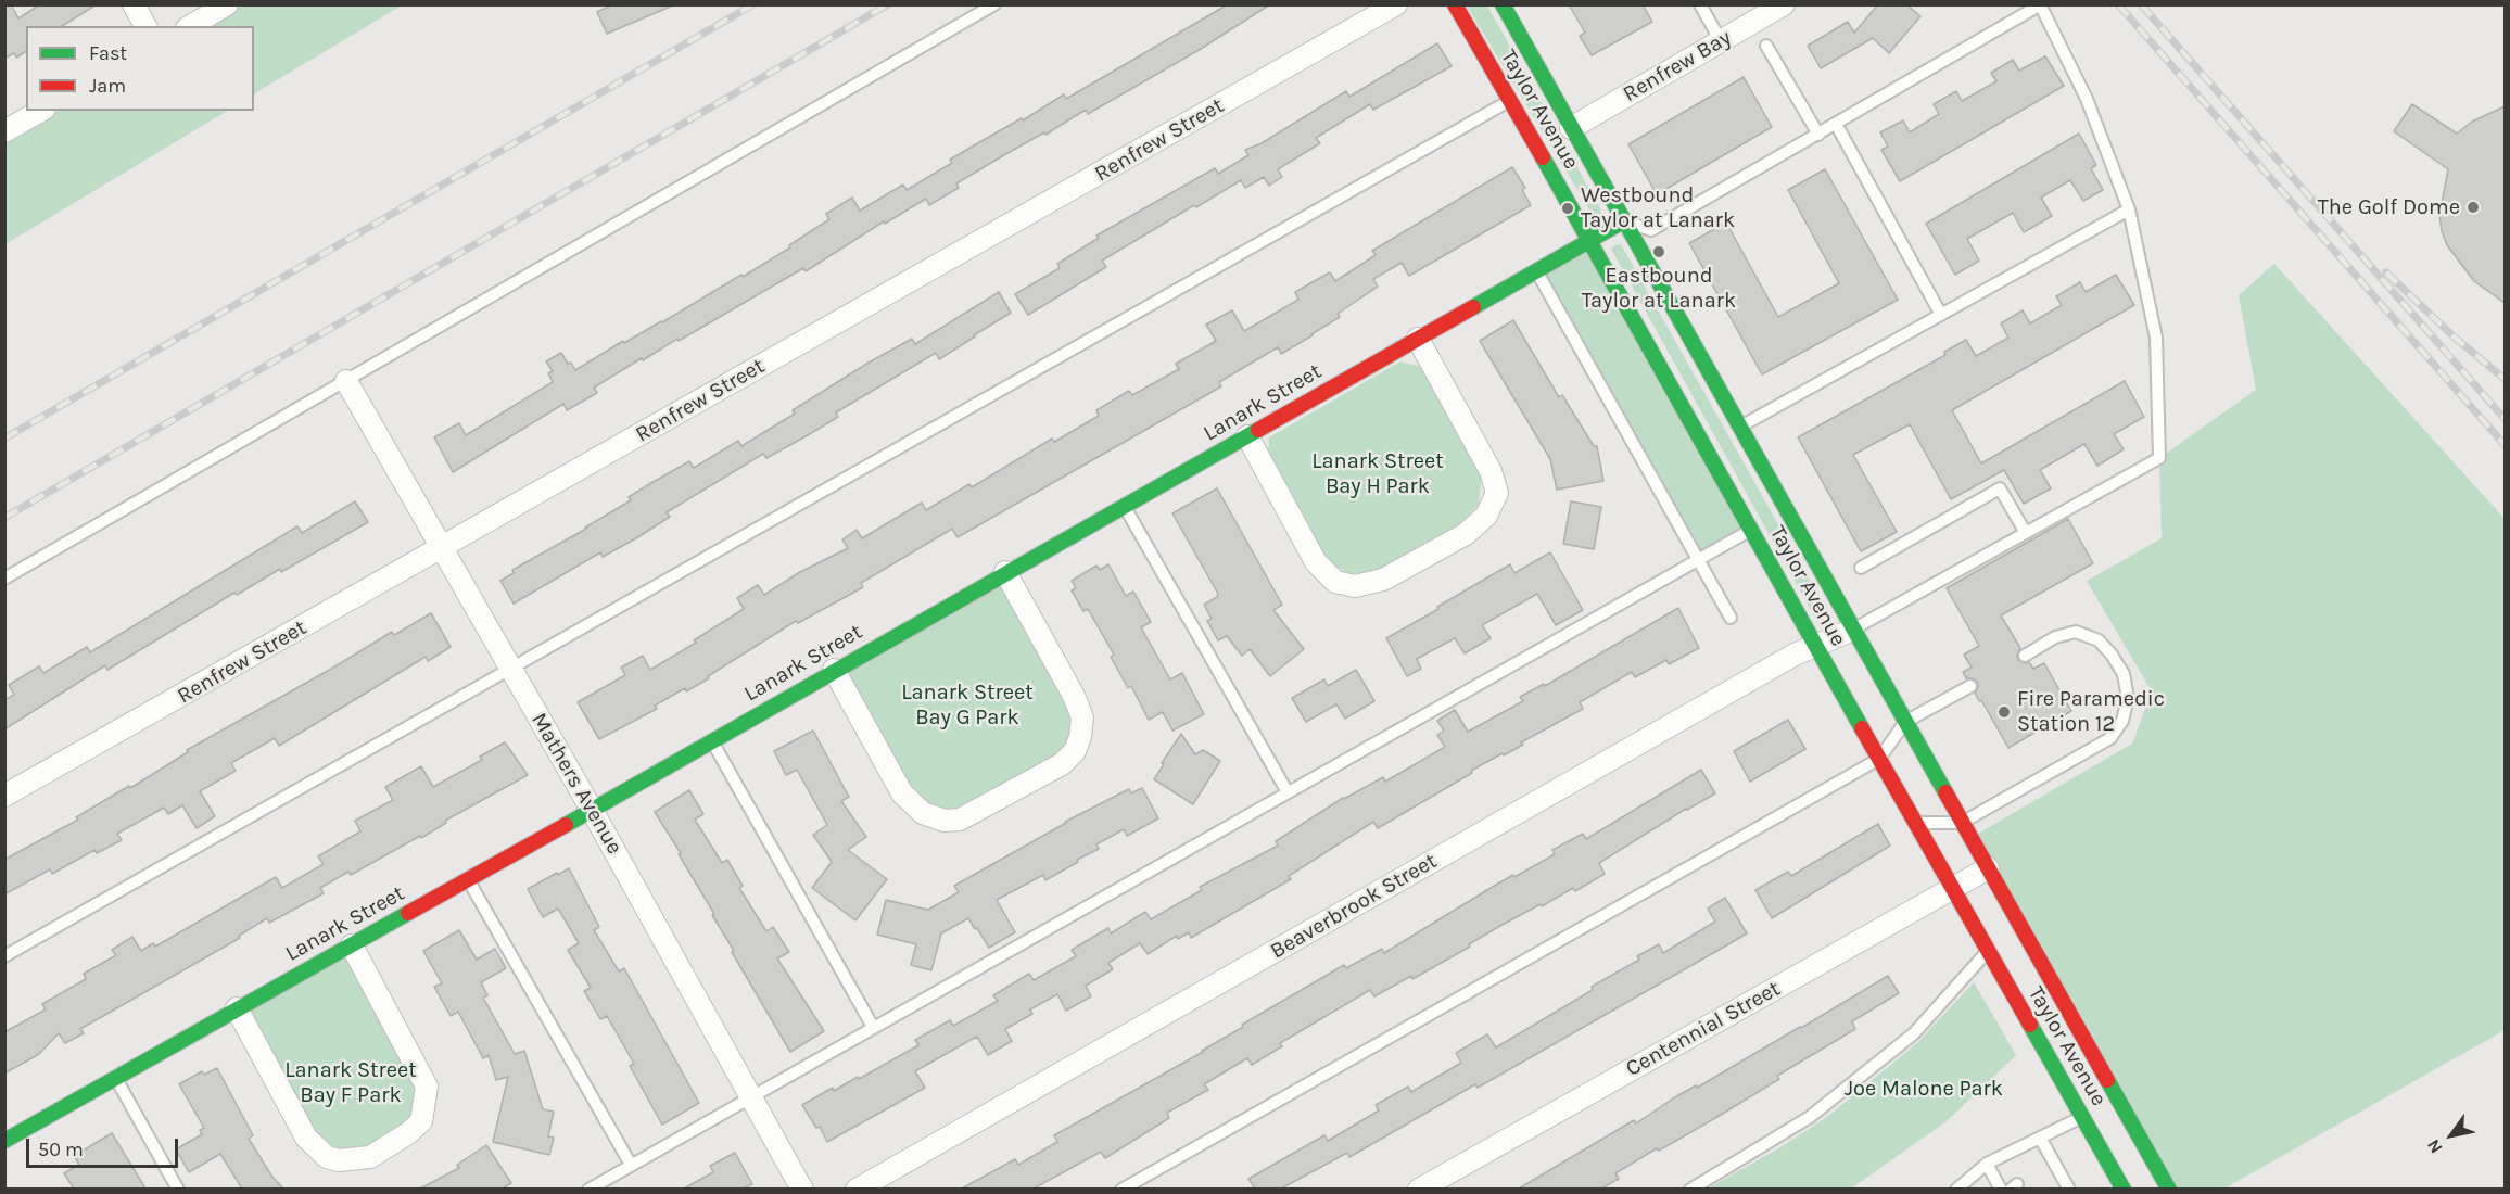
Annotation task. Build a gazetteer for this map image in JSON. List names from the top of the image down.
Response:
{
  "streets": {
    "main road": ["Taylor Avenue", "Lanark Street"],
    "street": [
      "Renfrew Bay",
      "Renfrew Street",
      "Mathers Avenue",
      "Beaverbrook Street",
      "Centennial Street"
    ]
  },
  "crossings": [
    ["Renfrew Bay", "Taylor Avenue"],
    ["Taylor Avenue", "Lanark Street"],
    ["Taylor Avenue", "Beaverbrook Street"],
    ["Taylor Avenue", "Centennial Street"],
    ["Renfrew Street", "Mathers Avenue"],
    ["Lanark Street", "Mathers Avenue"]
  ],
  "parks": [
    "Lanark Street Bay H Park",
    "Lanark Street Bay G Park",
    "Lanark Street Bay F Park",
    "Joe Malone Park"
  ],
  "places": [
    "The Golf Dome",
    "Westbound Taylor at Lanark",
    "Eastbound Taylor at Lanark",
    "Fire Paramedic Station 12"
  ],
  "legend": ["Fast", "Jam"],
  "scale_bar": "50 m",
  "north": "bottom left"
}
